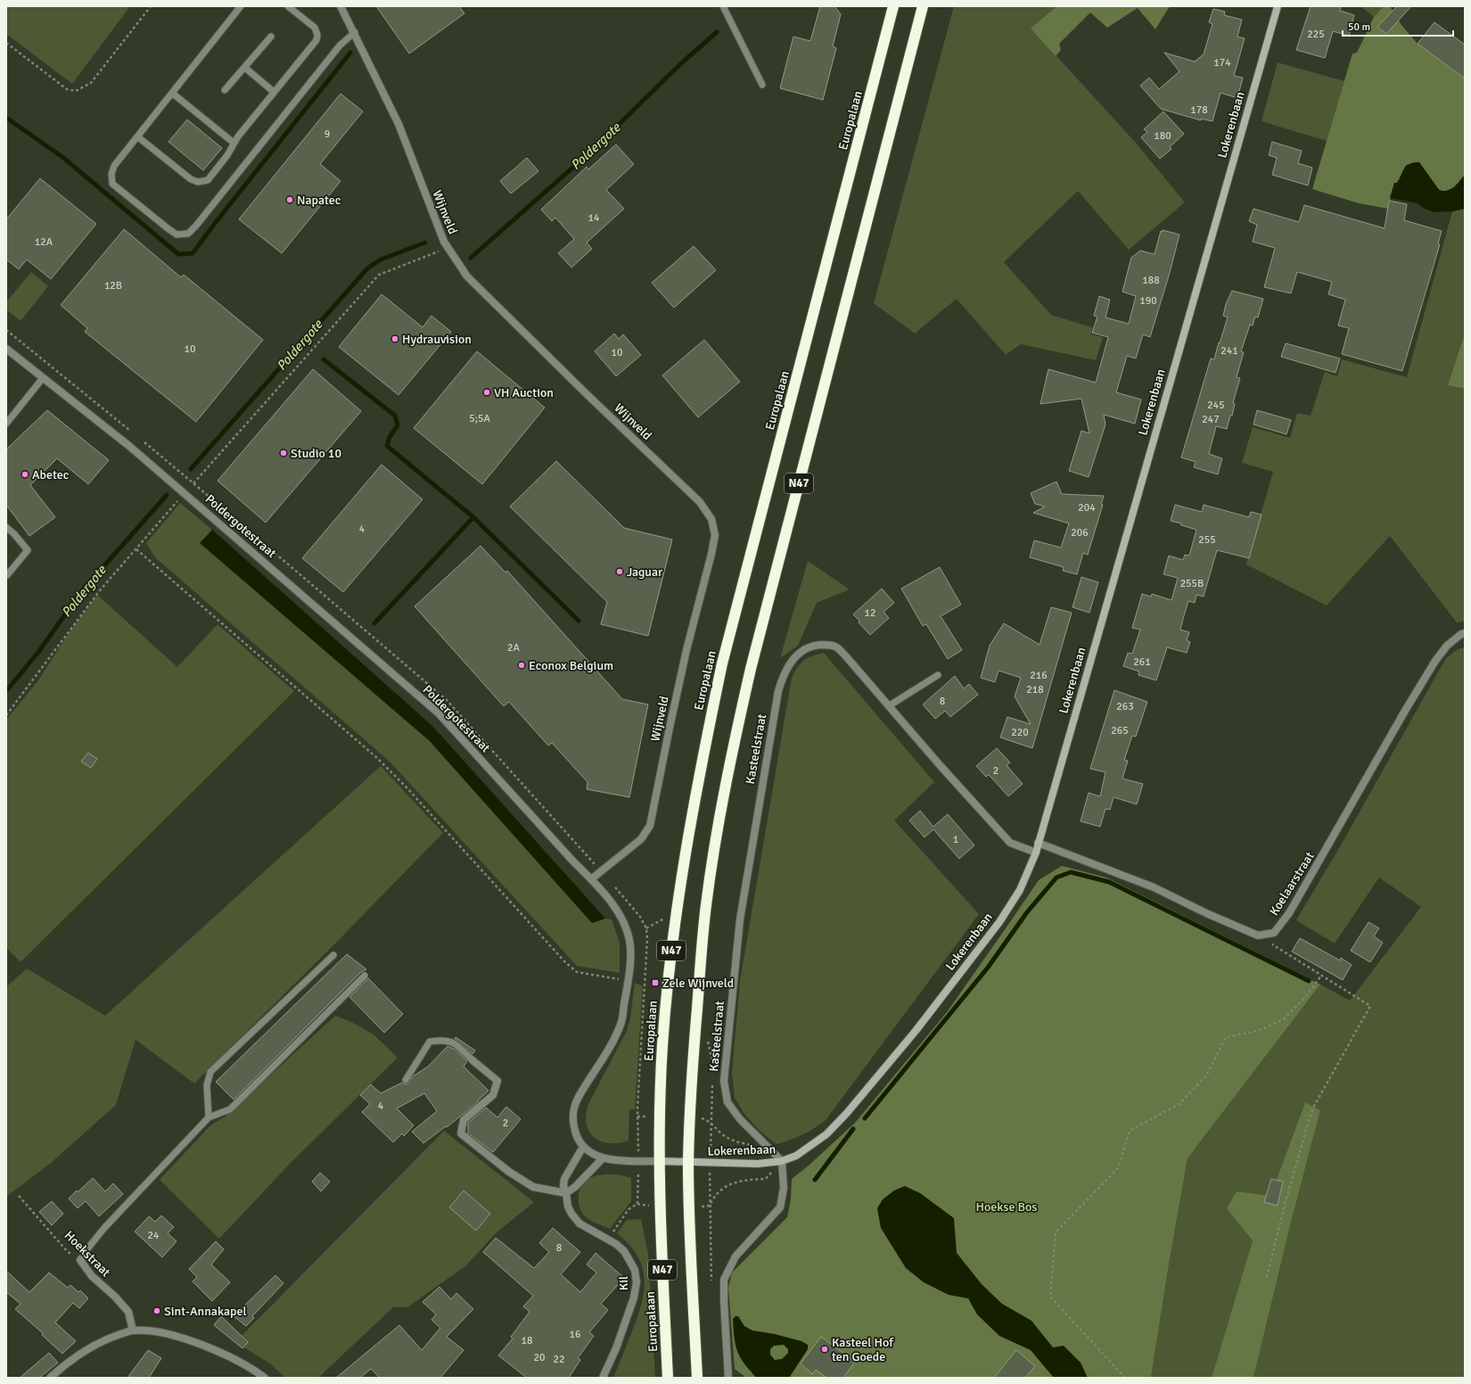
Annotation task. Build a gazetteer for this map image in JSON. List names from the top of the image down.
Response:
{
  "streets": {
    "highway": ["Europalaan", "N47"],
    "street": [
      "Lokerenbaan",
      "Wijnveld",
      "Poldergotestraat",
      "Kasteelstraat",
      "Koelaarstraat",
      "Hoekstraat",
      "Kil"
    ]
  },
  "crossings": [
    ["Europalaan", "Lokerenbaan"],
    ["Lokerenbaan", "N47"],
    ["Lokerenbaan", "Kasteelstraat"],
    ["Wijnveld", "Poldergotestraat"],
    ["Poldergotestraat", "Kil"]
  ],
  "water": ["Poldergote"],
  "parks": ["Hoekse Bos"],
  "places": {
    "other": [
      "Napatec",
      "Hydrauvision",
      "VH Auction",
      "Studio 10",
      "Abetec",
      "Jaguar",
      "Econox Belgium",
      "Sint-Annakapel",
      "Kasteel Hof ten Goede"
    ],
    "transit": ["Zele Wijnveld"]
  },
  "house_numbers": [
    "225",
    "174",
    "178",
    "9",
    "180",
    "14",
    "12A",
    "188",
    "12B",
    "190",
    "10",
    "241",
    "10",
    "245",
    "5;5A",
    "247",
    "204",
    "4",
    "206",
    "255",
    "255B",
    "12",
    "2A",
    "261",
    "216",
    "218",
    "8",
    "263",
    "265",
    "220",
    "2",
    "1",
    "4",
    "2",
    "24",
    "8",
    "16",
    "18",
    "20",
    "22"
  ],
  "scale_bar": "50 m"
}
